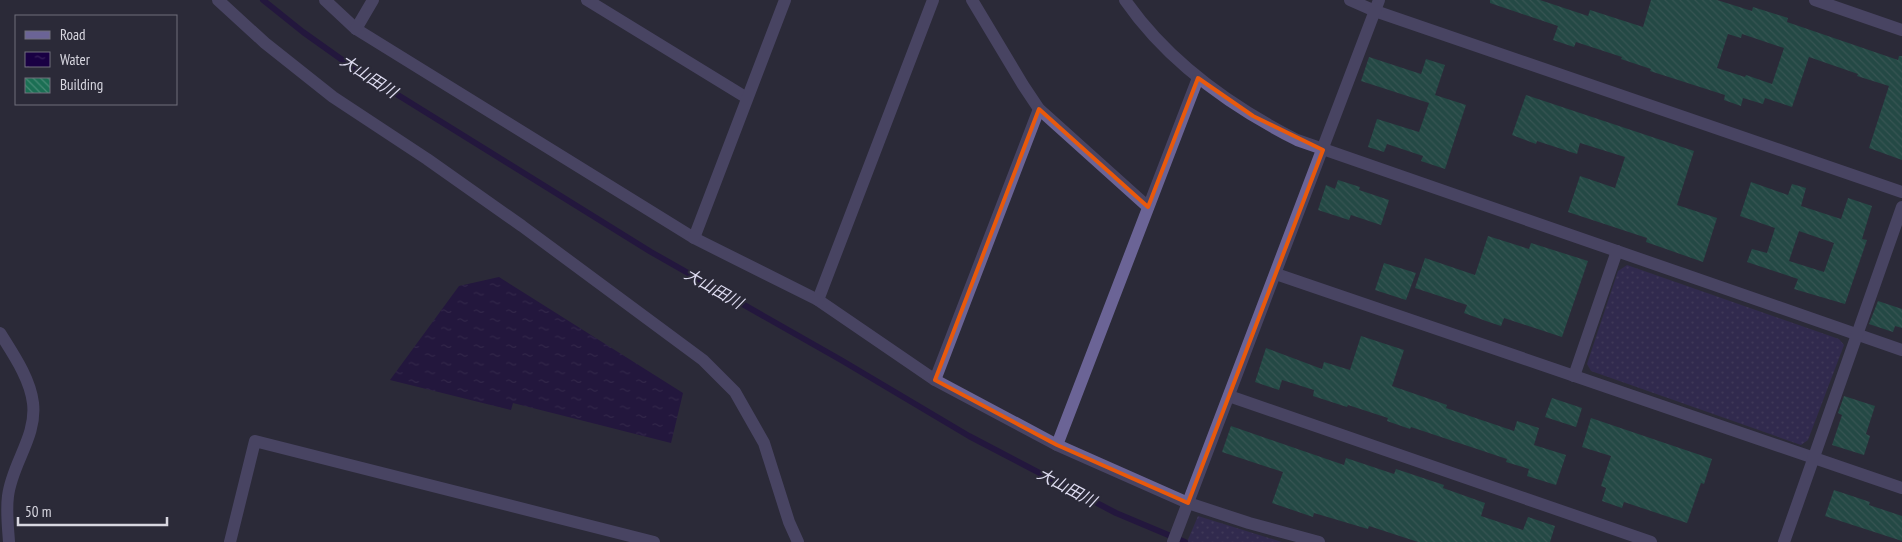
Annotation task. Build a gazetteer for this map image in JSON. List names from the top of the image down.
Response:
{
  "water": ["大山田川"],
  "legend": ["Road", "Water", "Building"],
  "scale_bar": "50 m"
}
